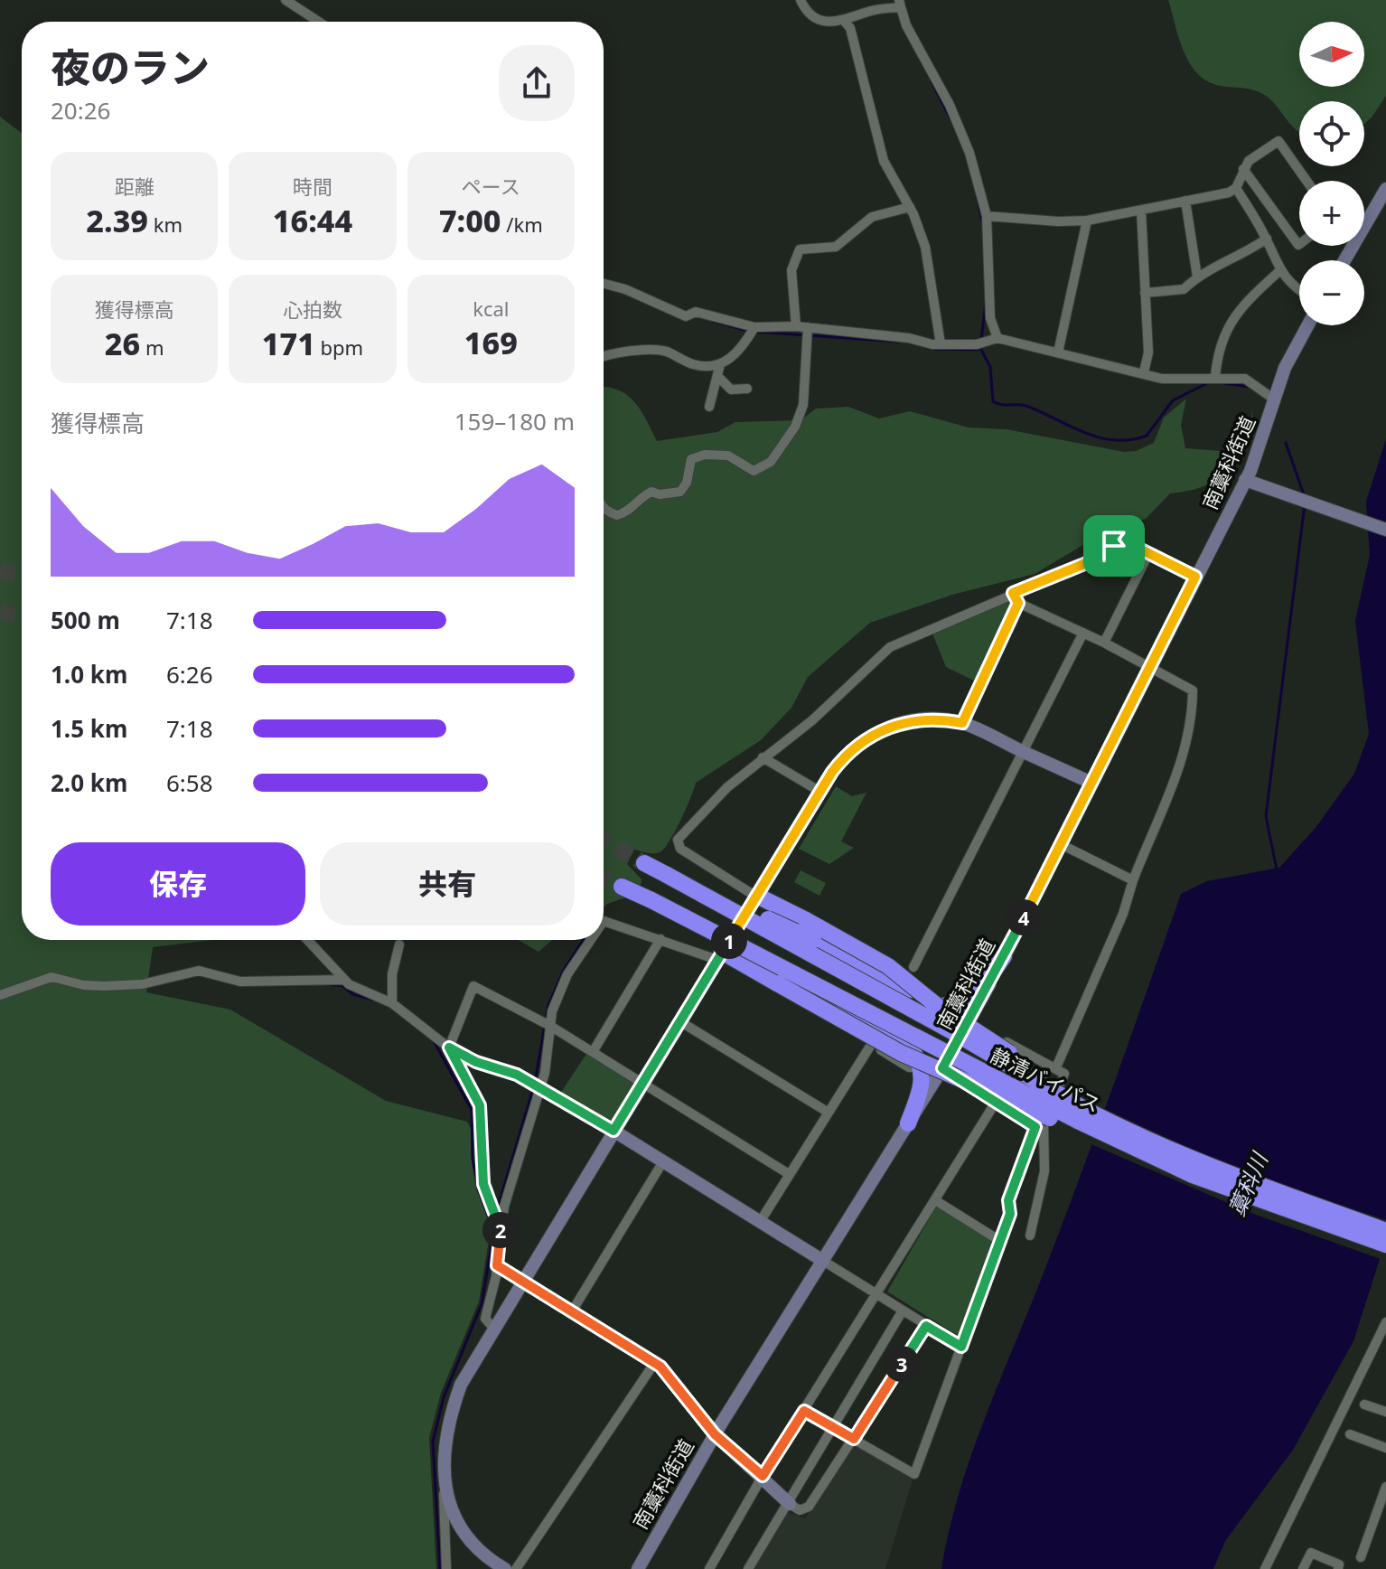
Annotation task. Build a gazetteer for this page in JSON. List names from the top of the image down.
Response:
{
  "streets": {
    "highway": ["静清バイパス"],
    "street": ["南藁科街道"]
  },
  "water": ["藁科川"],
  "north": "right",
  "page": {
    "map_buttons": ["+", "−"],
    "heading": ["夜のラン", "20:26"],
    "stats": [
      ["距離", "2.39 km"],
      ["時間", "16:44"],
      ["ペース", "7:00 /km"],
      ["獲得標高", "26 m"],
      ["心拍数", "171 bpm"],
      ["kcal", "169"]
    ],
    "chart": ["獲得標高", "159–180 m"],
    "list": [
      {
        "name": "500 m",
        "note": "7:18"
      },
      {
        "name": "1.0 km",
        "note": "6:26"
      },
      {
        "name": "1.5 km",
        "note": "7:18"
      },
      {
        "name": "2.0 km",
        "note": "6:58"
      }
    ],
    "buttons": ["保存", "共有"],
    "pins": [
      "4",
      "1",
      "2",
      "3"
    ]
  }
}
